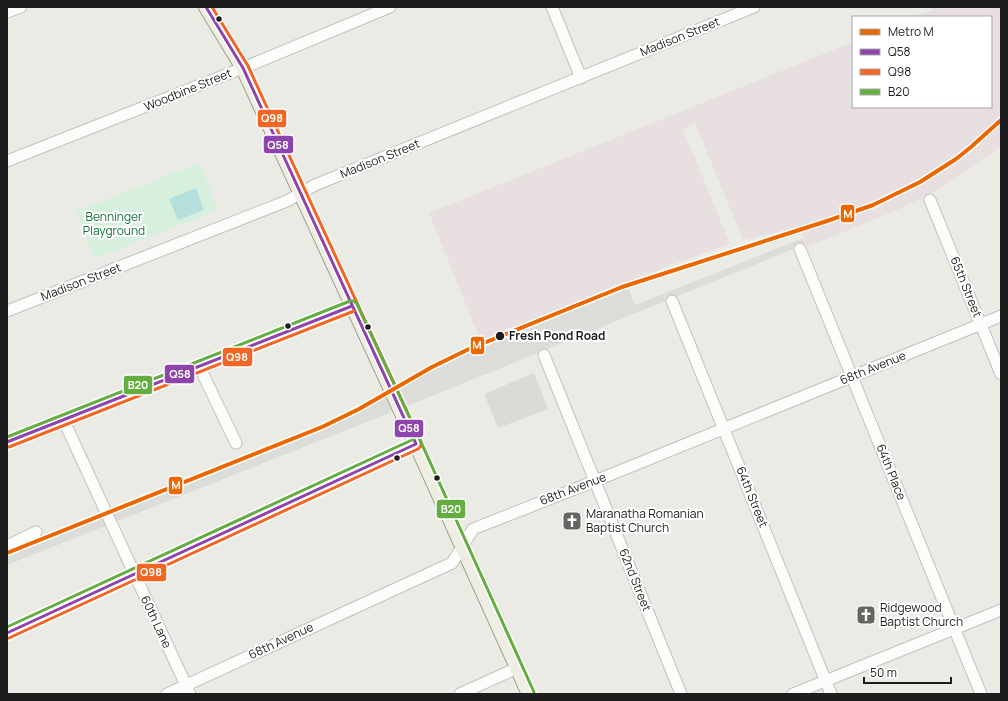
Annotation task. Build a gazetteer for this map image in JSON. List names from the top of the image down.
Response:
{
  "streets": {
    "street": [
      "Madison Street",
      "Woodbine Street",
      "65th Street",
      "68th Avenue",
      "64th Place",
      "64th Street",
      "62nd Street",
      "60th Lane"
    ]
  },
  "crossings": [
    ["65th Street", "68th Avenue"],
    ["68th Avenue", "64th Place"],
    ["68th Avenue", "64th Street"],
    ["68th Avenue", "62nd Street"],
    ["68th Avenue", "60th Lane"]
  ],
  "parks": ["Benninger Playground"],
  "places": {
    "other": ["Fresh Pond Road"],
    "church": ["Maranatha Romanian Baptist Church", "Ridgewood Baptist Church"]
  },
  "lines": [
    "transit line Q58",
    "transit line Q98",
    "metro line M",
    "transit line B20"
  ],
  "legend": [
    "Metro M",
    "Q58",
    "Q98",
    "B20"
  ],
  "scale_bar": "50 m"
}
